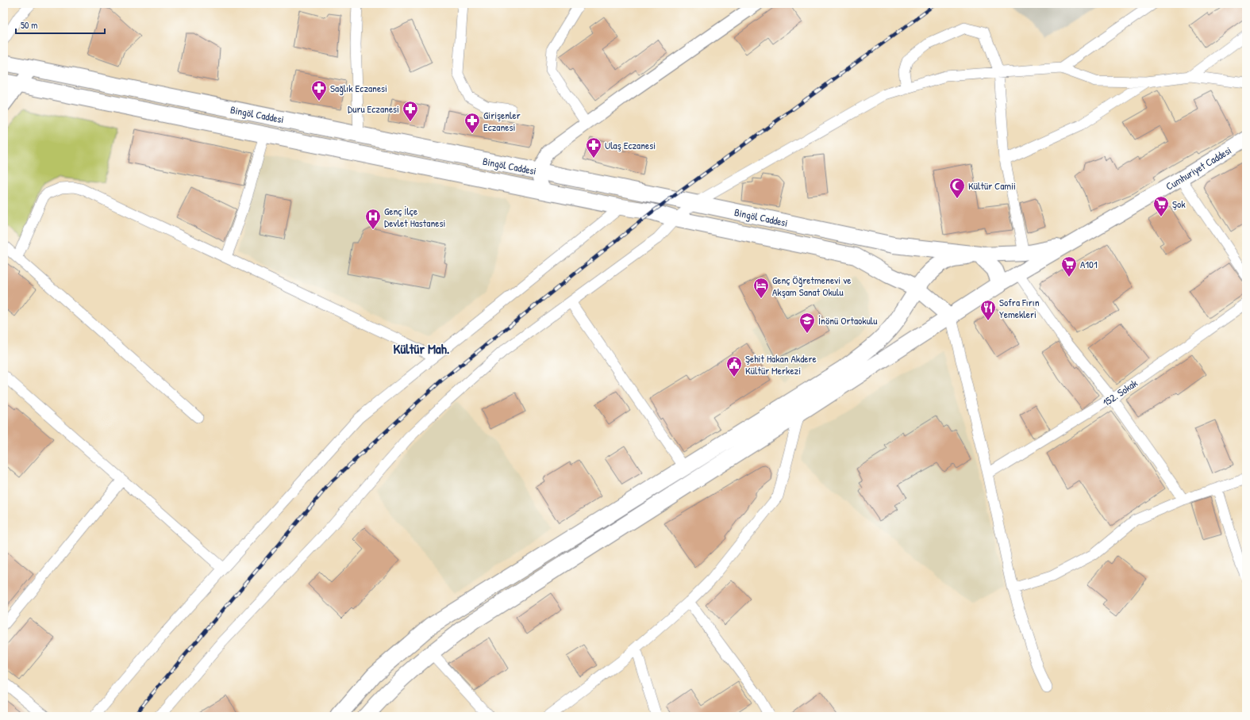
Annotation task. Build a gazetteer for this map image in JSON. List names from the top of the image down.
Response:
{
  "streets": {
    "main road": ["Bingöl Caddesi", "Cumhuriyet Caddesi"],
    "street": ["152. Sokak"]
  },
  "districts": ["Kültür Mah."],
  "places": {
    "pharmacy": [
      "Sağlık Eczanesi",
      "Duru Eczanesi",
      "Girişenler Eczanesi",
      "Ulaş Eczanesi"
    ],
    "mosque": ["Kültür Camii"],
    "supermarket": ["Şok", "A101"],
    "hospital": ["Genç İlçe Devlet Hastanesi"],
    "hotel": ["Genç Öğretmenevi ve Akşam Sanat Okulu"],
    "restaurant": ["Sofra Fırın Yemekleri"],
    "school or university": ["İnönü Ortaokulu"],
    "public building": ["Şehit Hakan Akdere Kültür Merkezi"]
  },
  "scale_bar": "50 m"
}
